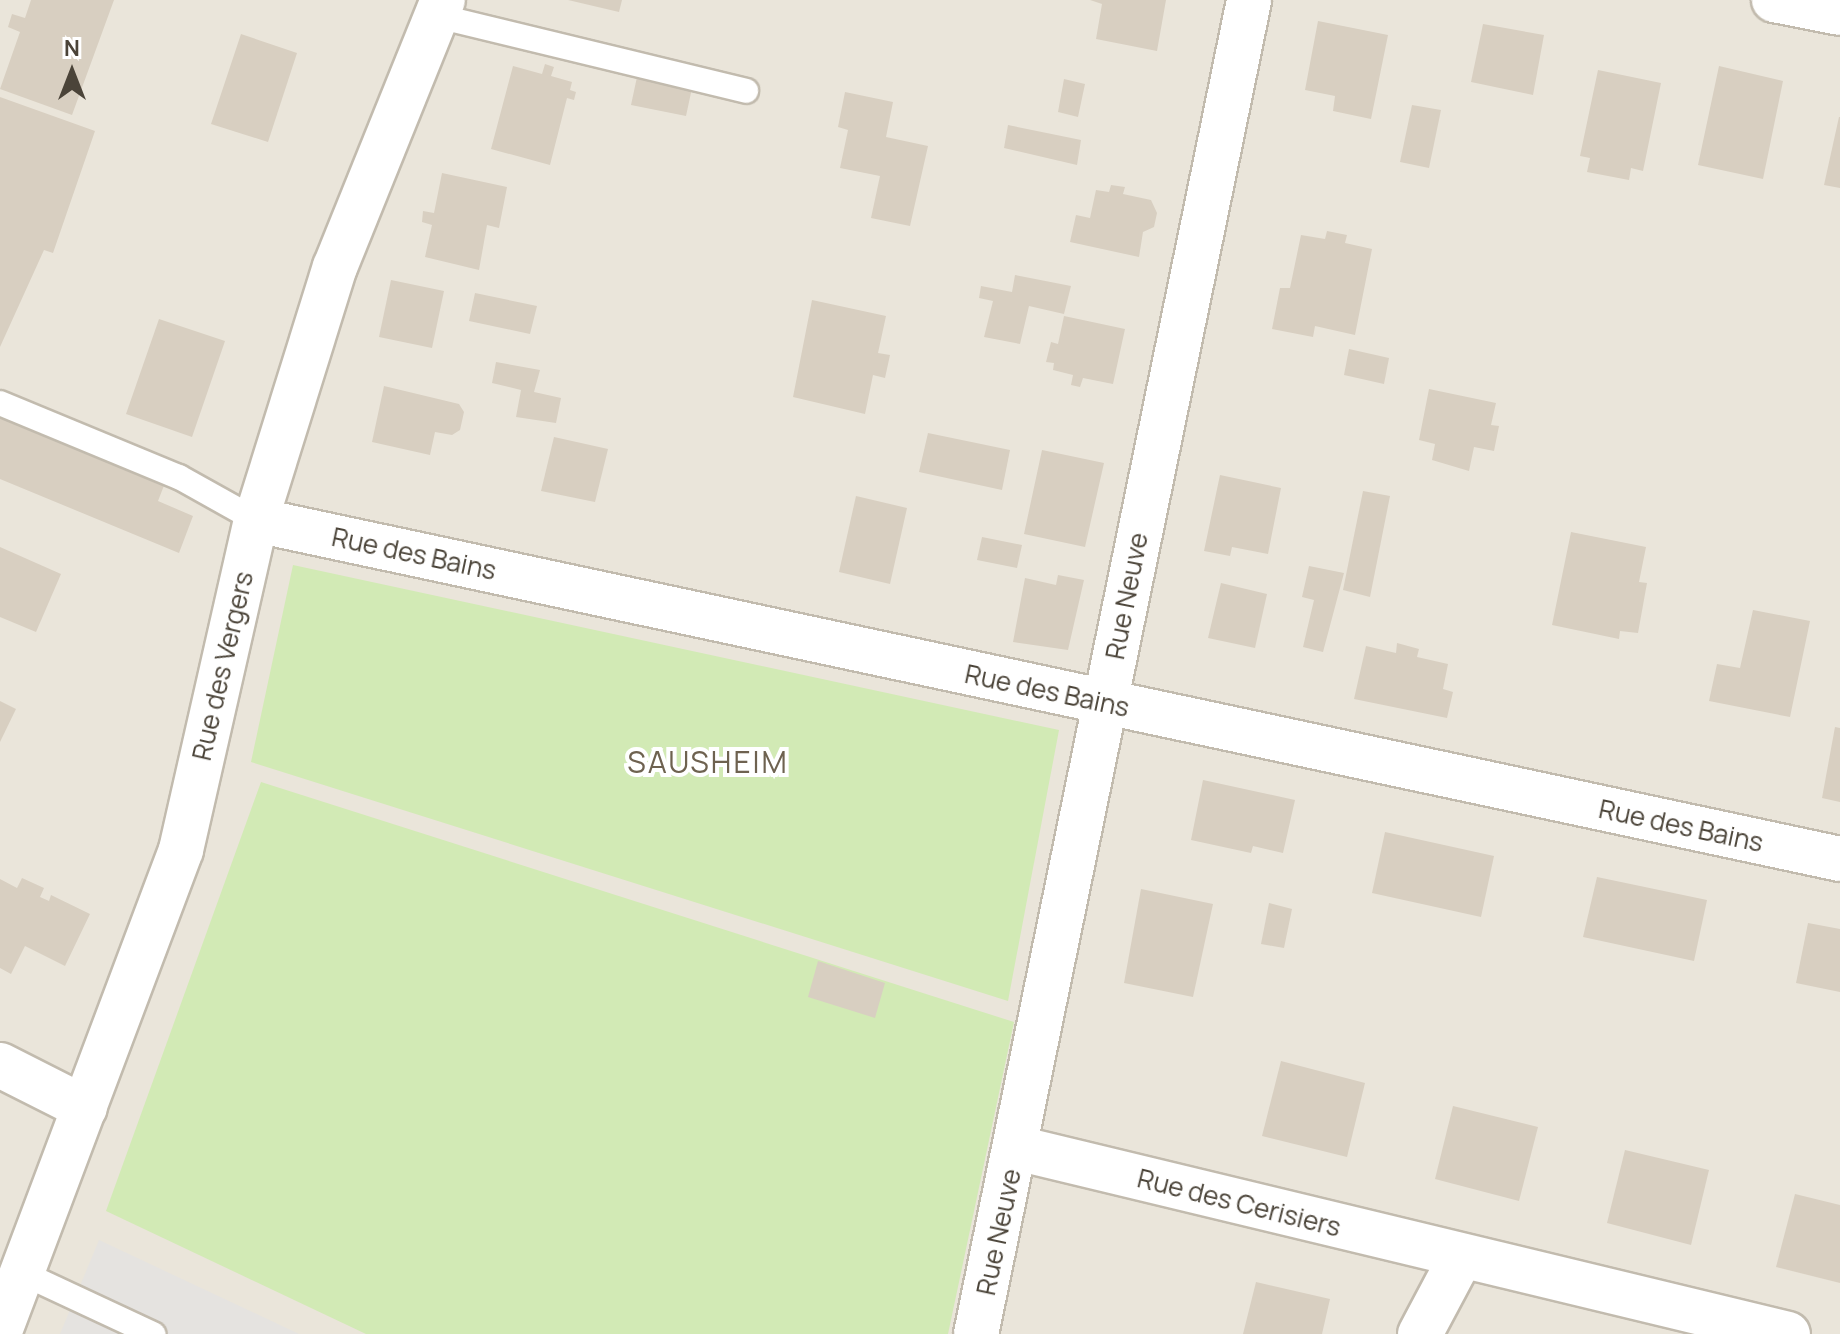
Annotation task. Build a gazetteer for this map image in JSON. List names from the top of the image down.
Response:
{
  "streets": {
    "street": [
      "Rue des Bains",
      "Rue Neuve",
      "Rue des Vergers",
      "Rue des Cerisiers"
    ]
  },
  "crossings": [
    ["Rue des Bains", "Rue Neuve"],
    ["Rue des Bains", "Rue des Vergers"],
    ["Rue Neuve", "Rue des Cerisiers"]
  ],
  "districts": ["SAUSHEIM"],
  "north": "top"
}
